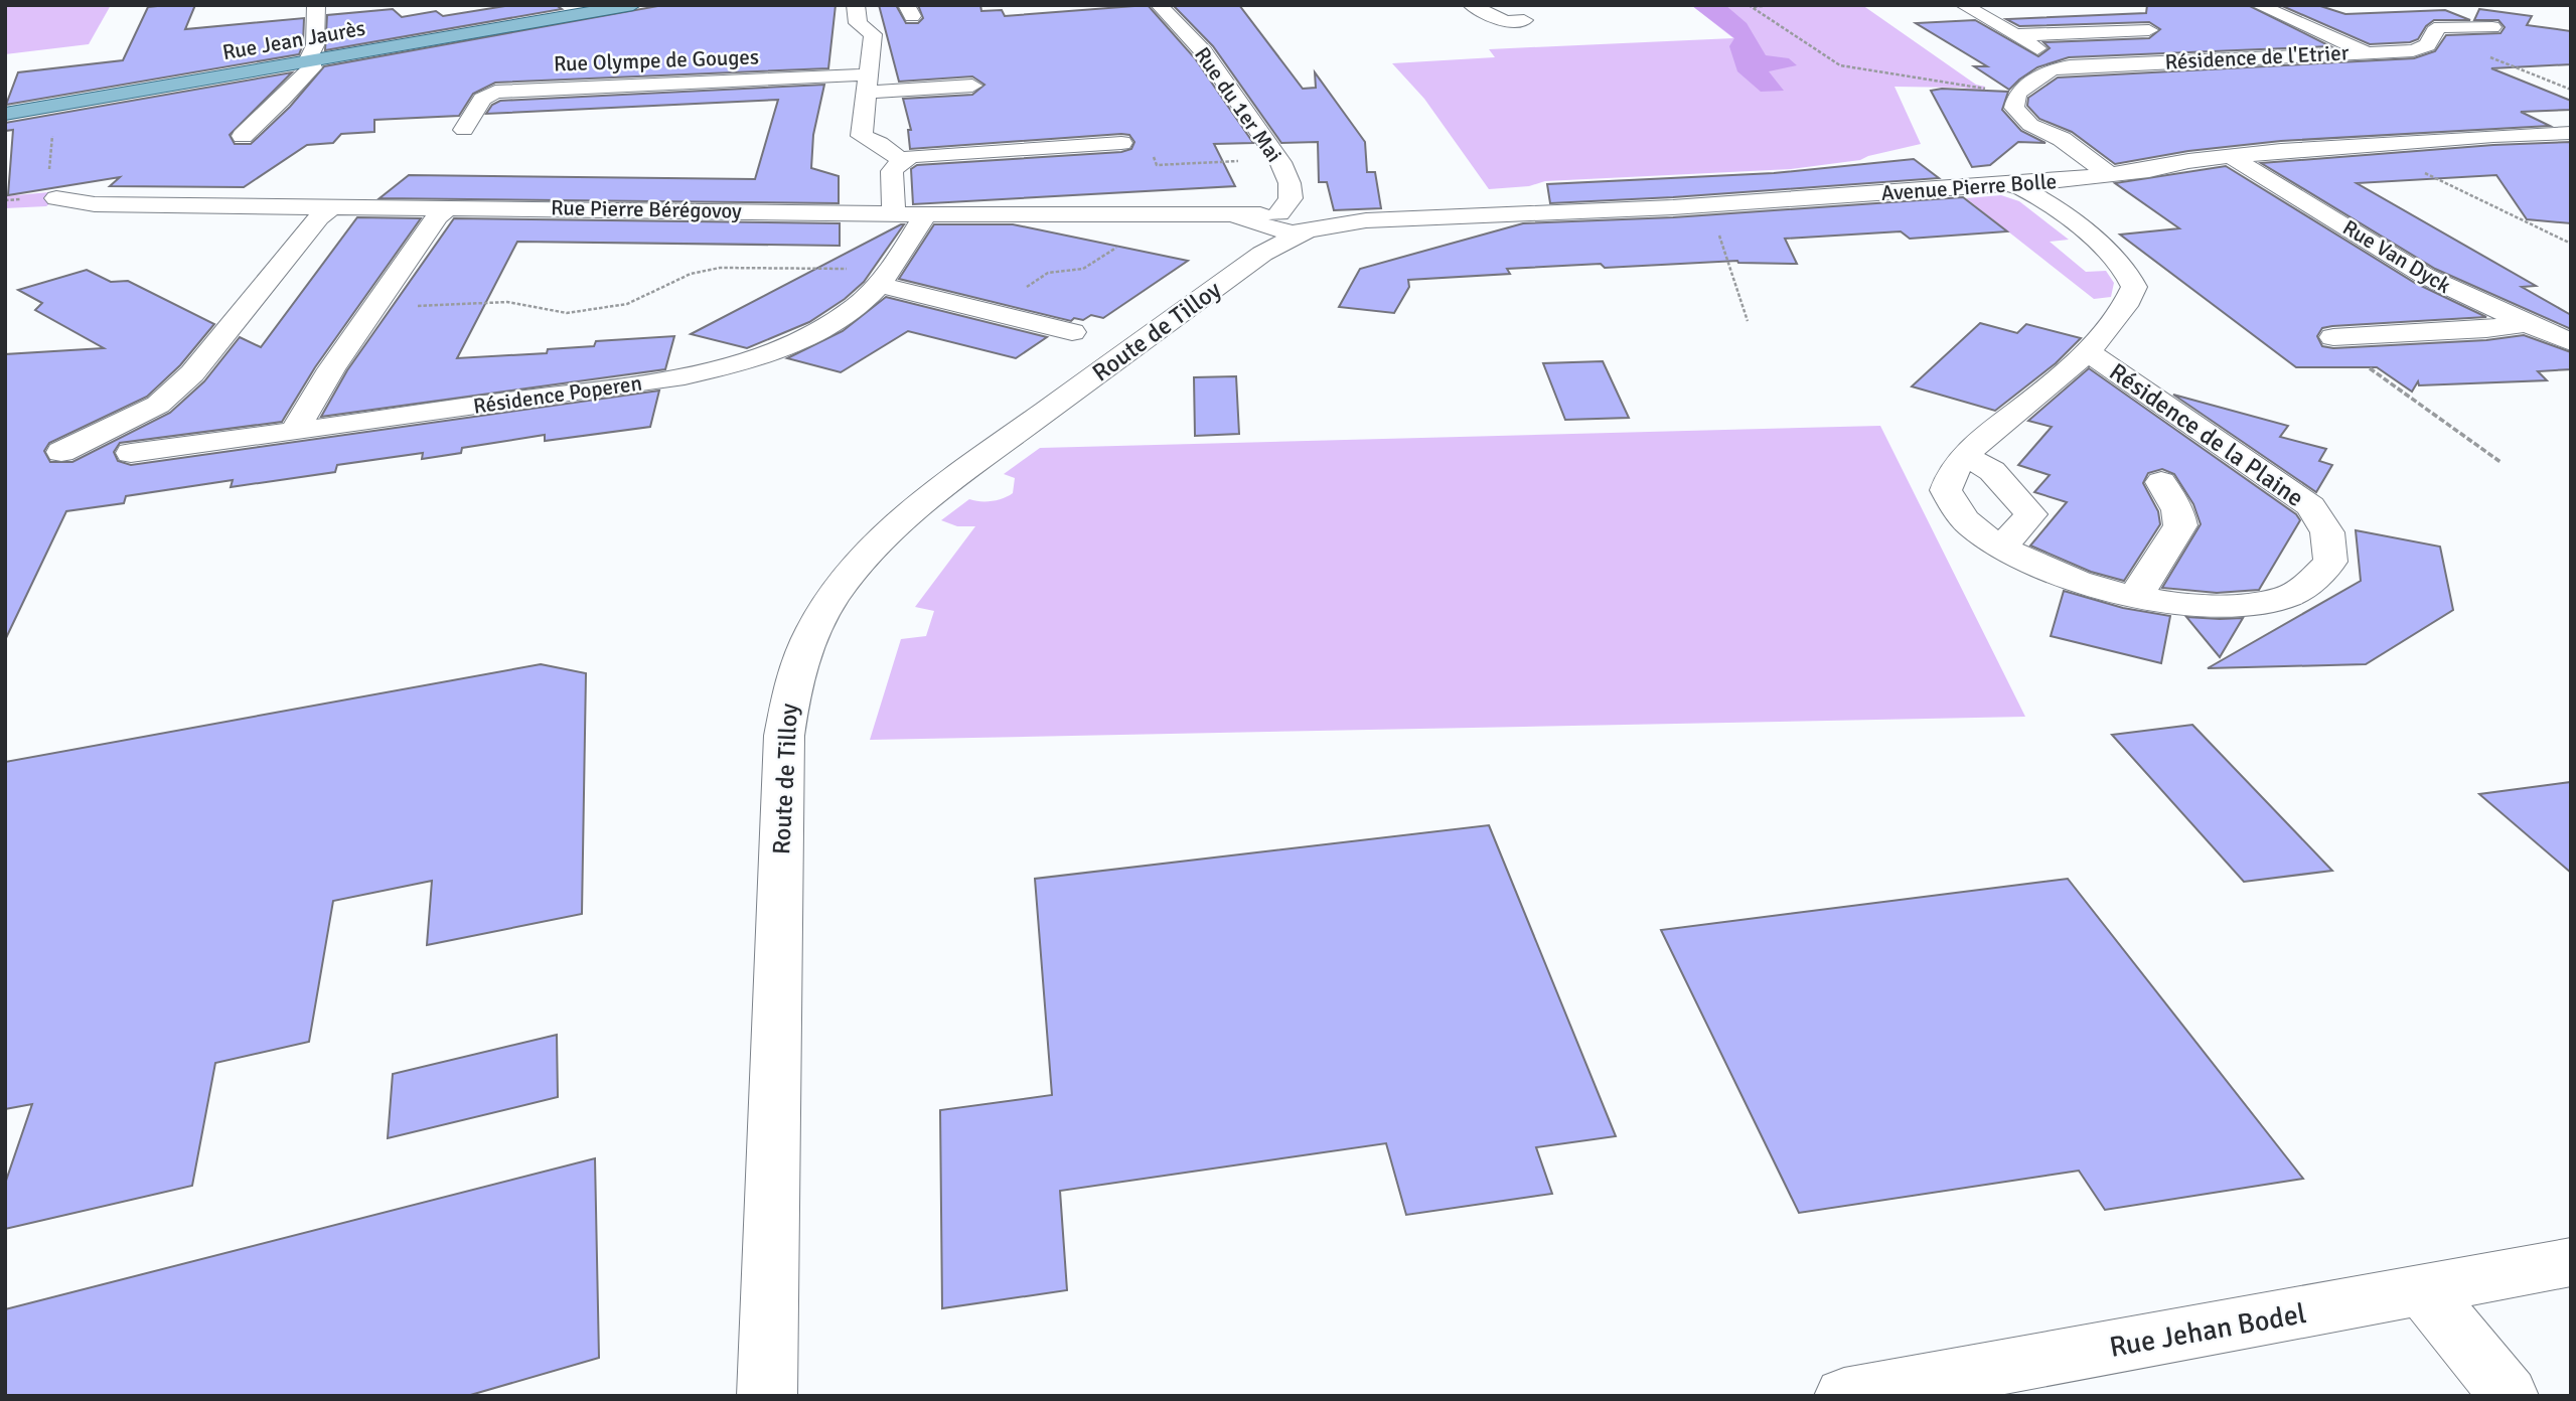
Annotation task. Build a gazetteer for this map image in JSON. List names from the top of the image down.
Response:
{
  "streets": {
    "main road": ["Rue Jean Jaurès"],
    "street": [
      "Résidence de l'Etrier",
      "Rue Olympe de Gouges",
      "Rue du 1er Mai",
      "Avenue Pierre Bolle",
      "Rue Pierre Bérégovoy",
      "Rue Van Dyck",
      "Route de Tilloy",
      "Résidence Poperen",
      "Résidence de la Plaine",
      "Rue Jehan Bodel"
    ]
  },
  "crossings": [
    ["Rue du 1er Mai", "Rue Pierre Bérégovoy"],
    ["Rue du 1er Mai", "Route de Tilloy"],
    ["Avenue Pierre Bolle", "Rue Pierre Bérégovoy"],
    ["Avenue Pierre Bolle", "Rue Van Dyck"],
    ["Avenue Pierre Bolle", "Route de Tilloy"],
    ["Rue Pierre Bérégovoy", "Route de Tilloy"],
    ["Rue Pierre Bérégovoy", "Résidence Poperen"]
  ]
}
